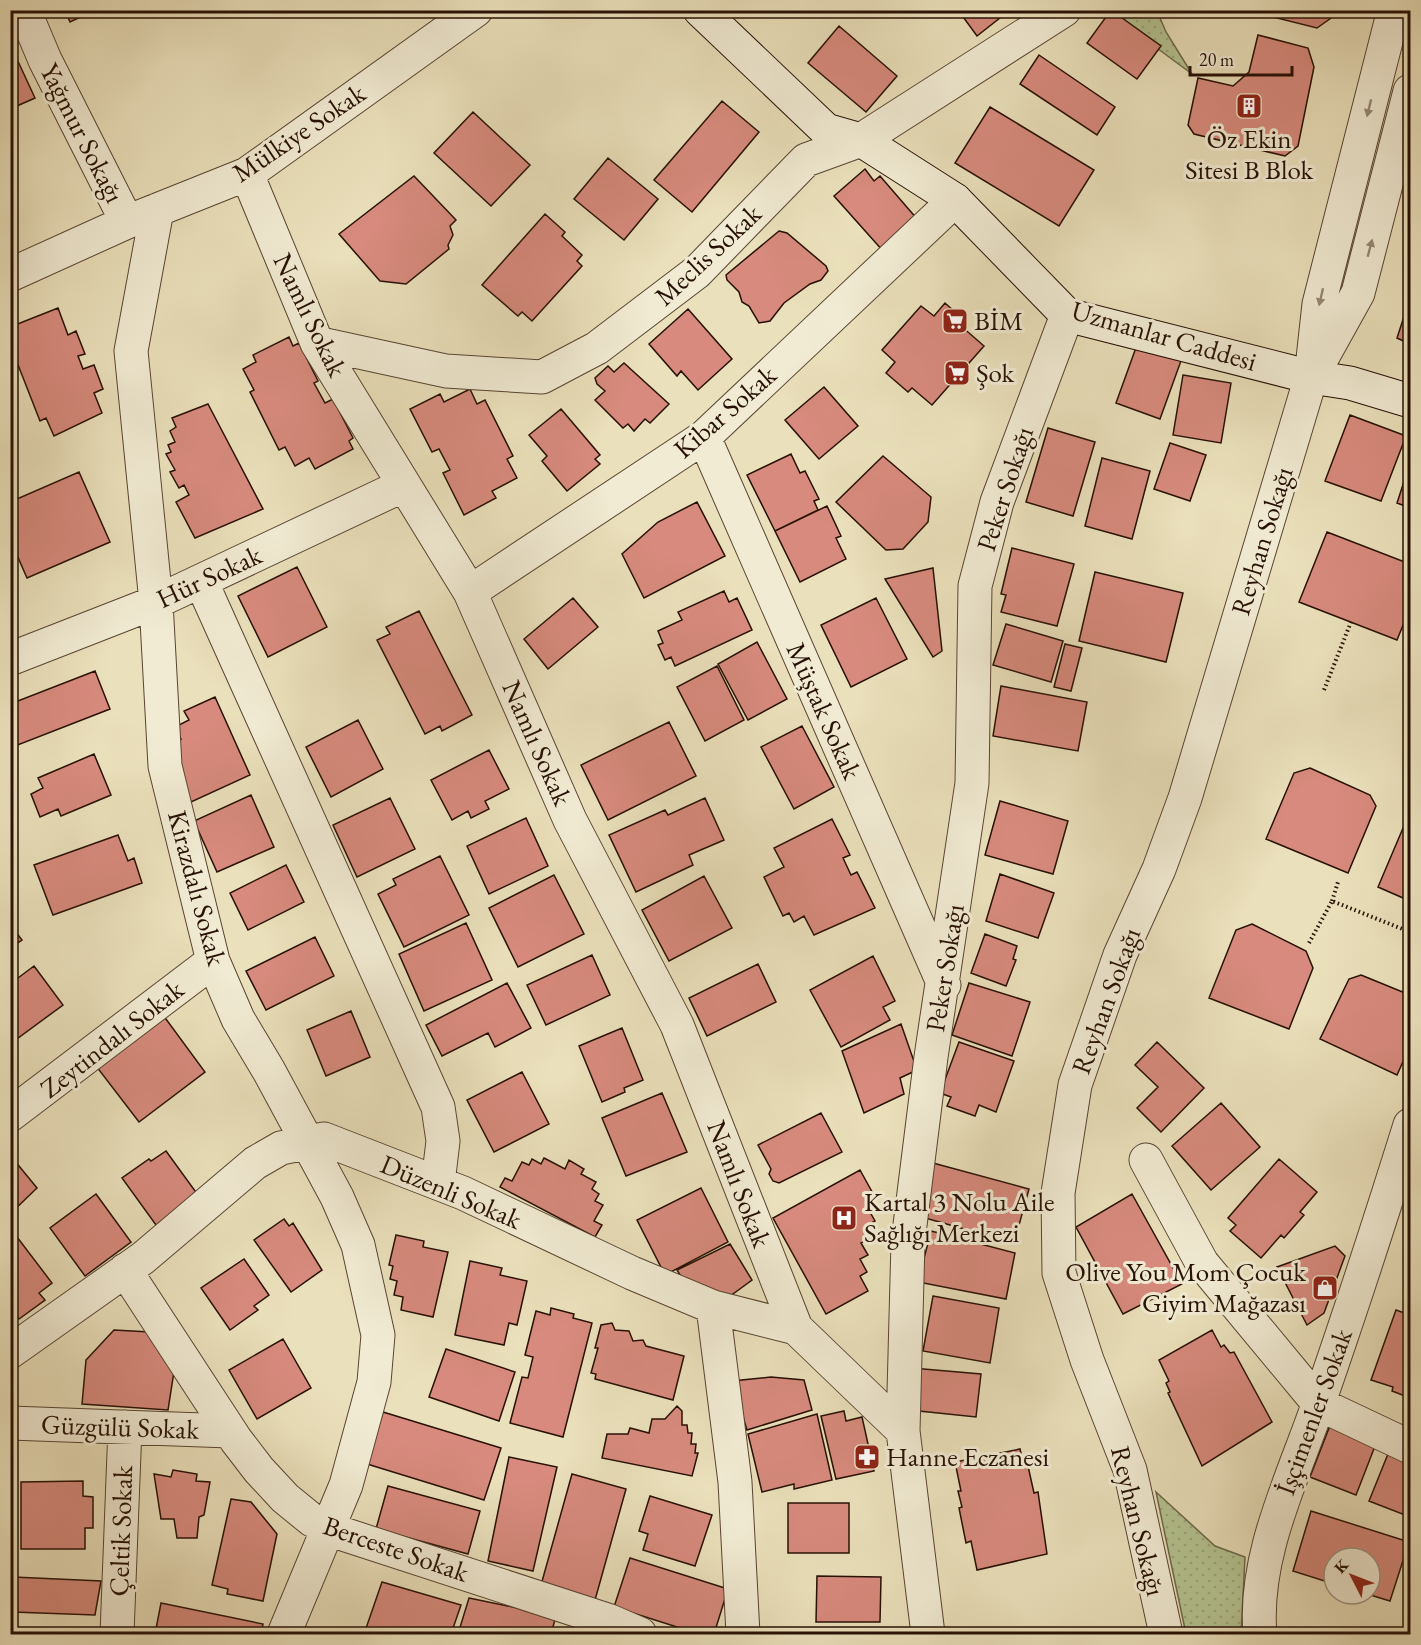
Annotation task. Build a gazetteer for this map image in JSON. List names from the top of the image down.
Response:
{
  "streets": {
    "street": [
      "Yağmur Sokağı",
      "Mülkiye Sokak",
      "Meclis Sokak",
      "Namlı Sokak",
      "Uzmanlar Caddesi",
      "Kibar Sokak",
      "Peker Sokağı",
      "Reyhan Sokağı",
      "Hür Sokak",
      "Müştak Sokak",
      "Kirazdalı Sokak",
      "Zeytindalı Sokak",
      "Düzenli Sokak",
      "İşçimenler Sokak",
      "Güzgülü Sokak",
      "Çeltik Sokak",
      "Berceste Sokak"
    ]
  },
  "crossings": [
    ["Yağmur Sokağı", "Mülkiye Sokak"],
    ["Mülkiye Sokak", "Namlı Sokak"],
    ["Mülkiye Sokak", "Kirazdalı Sokak"],
    ["Meclis Sokak", "Namlı Sokak"],
    ["Meclis Sokak", "Uzmanlar Caddesi"],
    ["Namlı Sokak", "Kibar Sokak"],
    ["Namlı Sokak", "Hür Sokak"],
    ["Namlı Sokak", "Düzenli Sokak"],
    ["Uzmanlar Caddesi", "Kibar Sokak"],
    ["Uzmanlar Caddesi", "Peker Sokağı"],
    ["Uzmanlar Caddesi", "Reyhan Sokağı"],
    ["Kibar Sokak", "Müştak Sokak"],
    ["Peker Sokağı", "Müştak Sokak"],
    ["Peker Sokağı", "Düzenli Sokak"],
    ["Hür Sokak", "Kirazdalı Sokak"],
    ["Kirazdalı Sokak", "Zeytindalı Sokak"],
    ["Kirazdalı Sokak", "Düzenli Sokak"],
    ["Kirazdalı Sokak", "Berceste Sokak"],
    ["Düzenli Sokak", "Berceste Sokak"],
    ["Güzgülü Sokak", "Çeltik Sokak"],
    ["Güzgülü Sokak", "Berceste Sokak"]
  ],
  "places": {
    "building": ["Öz Ekin Sitesi B Blok"],
    "supermarket": ["BİM", "Şok"],
    "hospital": ["Kartal 3 Nolu Aile Sağlığı Merkezi"],
    "shop": ["Olive You Mom Çocuk Giyim Mağazası"],
    "pharmacy": ["Hanne Eczanesi"]
  },
  "scale_bar": "20 m",
  "north": "top left"
}
